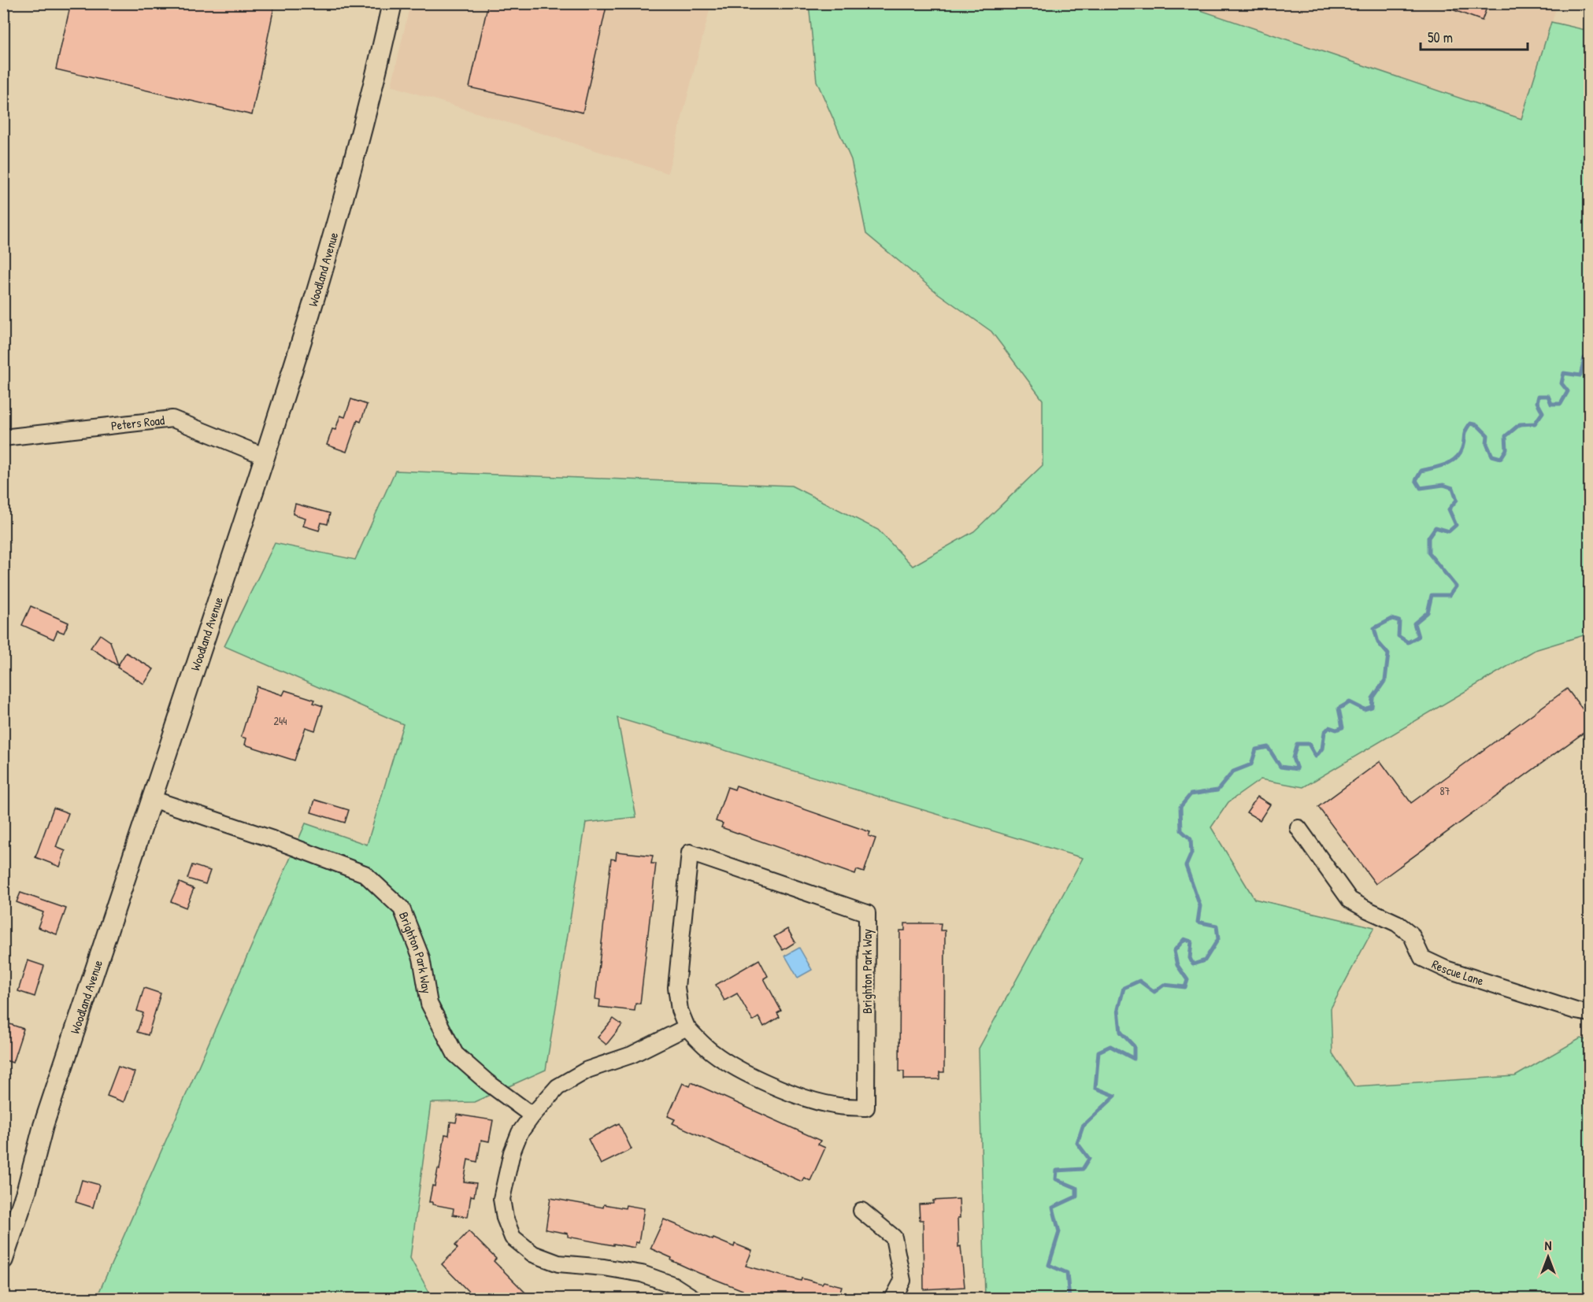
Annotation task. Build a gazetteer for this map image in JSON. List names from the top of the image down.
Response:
{
  "streets": {
    "street": [
      "Woodland Avenue",
      "Peters Road",
      "Brighton Park Way",
      "Rescue Lane"
    ]
  },
  "crossings": [
    ["Woodland Avenue", "Peters Road"],
    ["Woodland Avenue", "Brighton Park Way"]
  ],
  "house_numbers": ["244", "87"],
  "scale_bar": "50 m",
  "north": "top"
}
